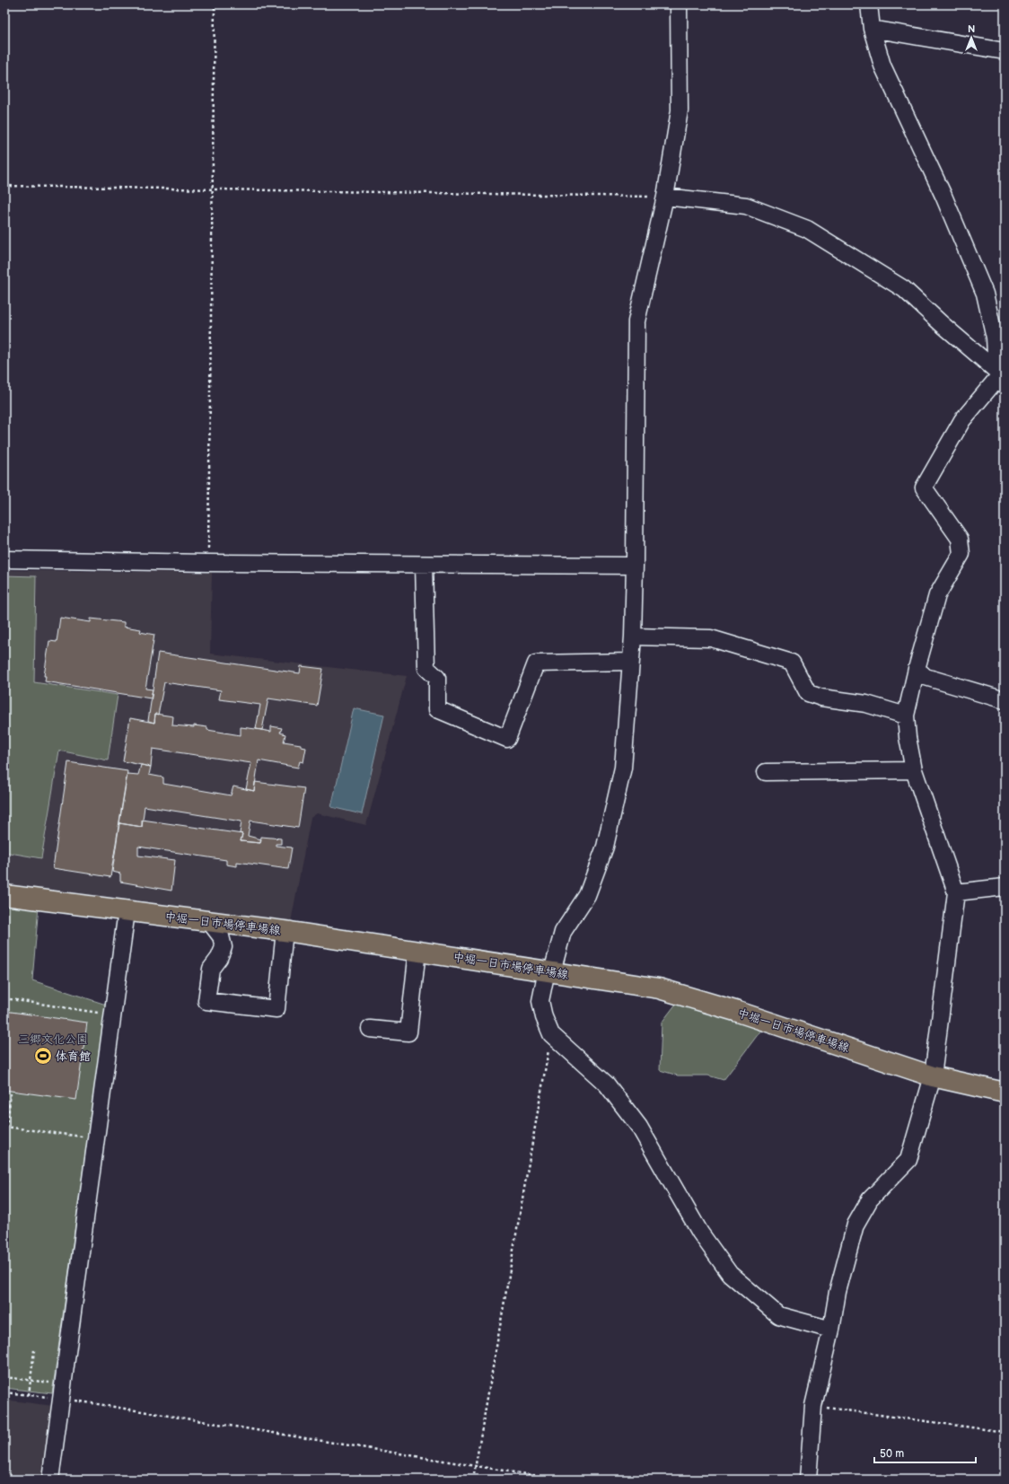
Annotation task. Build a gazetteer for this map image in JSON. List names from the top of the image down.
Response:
{
  "streets": {
    "main road": ["中堀一日市場停車場線"]
  },
  "parks": ["三郷文化公園"],
  "places": {
    "sports": ["体育館"]
  },
  "scale_bar": "50 m",
  "north": "top"
}
